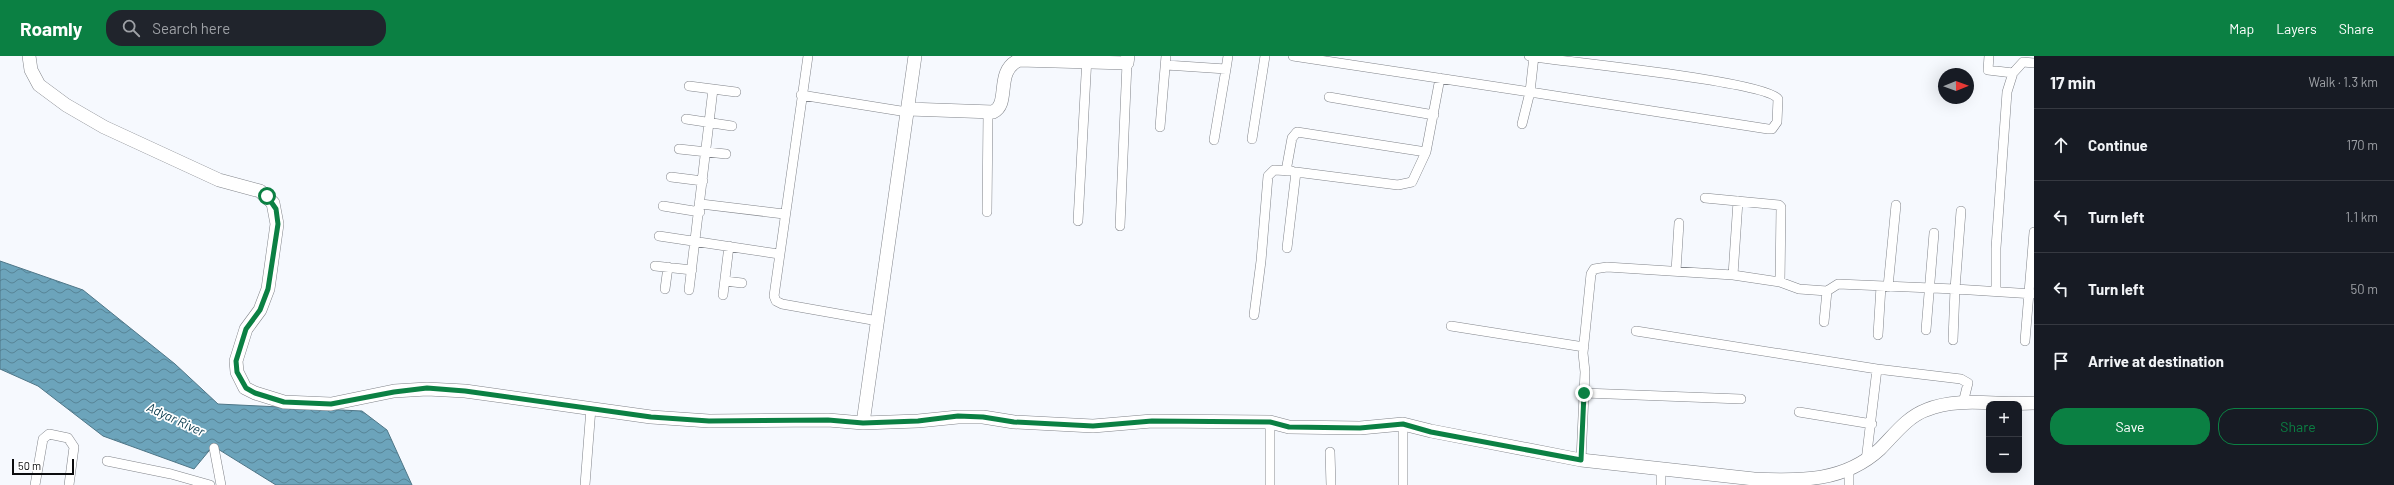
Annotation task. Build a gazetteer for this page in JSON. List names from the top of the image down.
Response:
{
  "water": ["Adyar River"],
  "scale_bar": "50 m",
  "north": "right",
  "page": {
    "header": "Roamly",
    "search": "Search here",
    "nav": ["Map", "Layers", "Share"],
    "heading": ["17 min", "Walk · 1.3 km"],
    "list": [
      ["Continue", "170 m"],
      ["Turn left", "1.1 km"],
      ["Turn left", "50 m"],
      "Arrive at destination"
    ],
    "buttons": ["Save", "Share"],
    "map_buttons": ["+", "−"],
    "scale": "50 m"
  }
}
